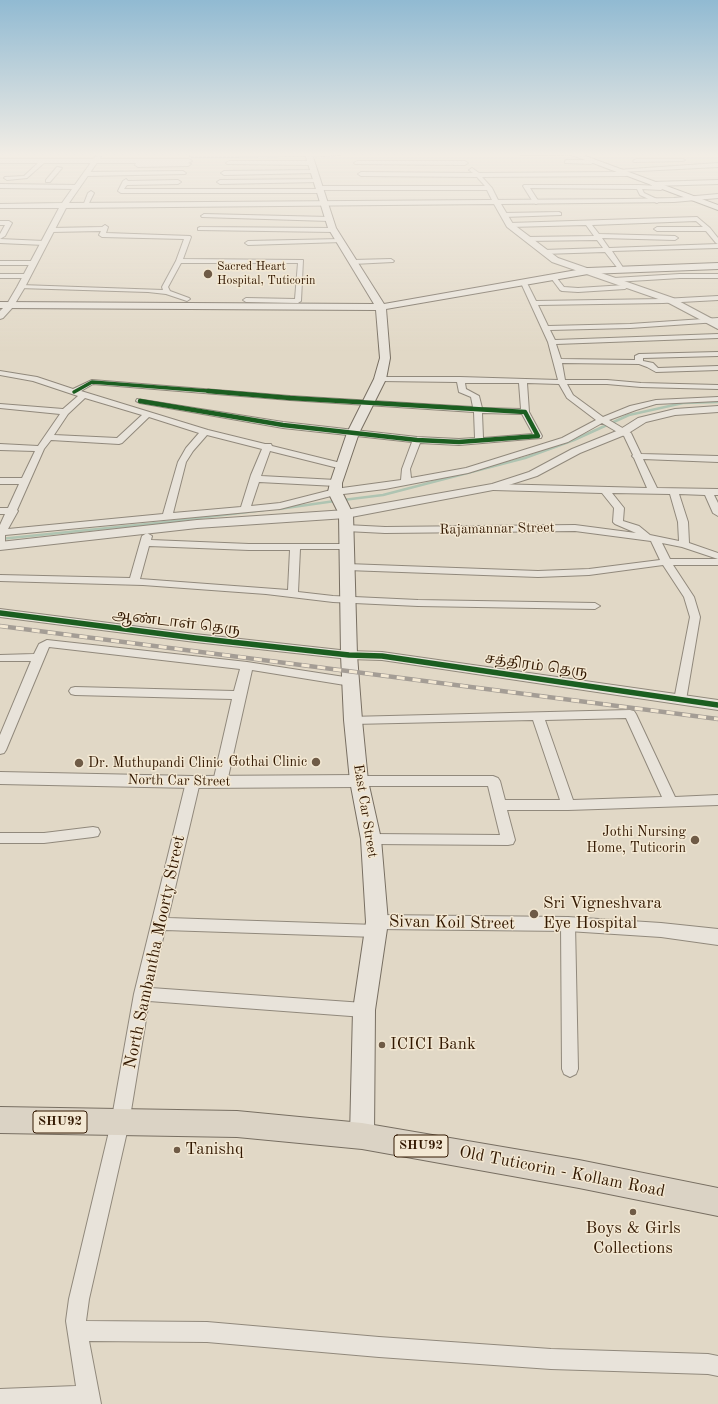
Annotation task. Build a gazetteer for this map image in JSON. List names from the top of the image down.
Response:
{
  "streets": {
    "main road": ["East Car Street", "SHU92", "Old Tuticorin - Kollam Road"],
    "street": [
      "Rajamannar Street",
      "ஆண்டாள் தெரு",
      "சத்திரம் தெரு",
      "North Car Street",
      "Sivan Koil Street",
      "North Sambantha Moorty Street"
    ]
  },
  "crossings": [
    ["Rajamannar Street", "East Car Street"],
    ["ஆண்டாள் தெரு", "சத்திரம் தெரு"],
    ["ஆண்டாள் தெரு", "East Car Street"],
    ["சத்திரம் தெரு", "East Car Street"],
    ["North Car Street", "East Car Street"],
    ["North Car Street", "North Sambantha Moorty Street"],
    ["East Car Street", "Sivan Koil Street"],
    ["East Car Street", "Old Tuticorin - Kollam Road"],
    ["North Sambantha Moorty Street", "Old Tuticorin - Kollam Road"]
  ],
  "places": [
    "Sacred Heart Hospital, Tuticorin",
    "Gothai Clinic",
    "Dr. Muthupandi Clinic",
    "Jothi Nursing Home, Tuticorin",
    "Sri Vigneshvara Eye Hospital",
    "ICICI Bank",
    "Tanishq",
    "Boys & Girls Collections"
  ]
}
